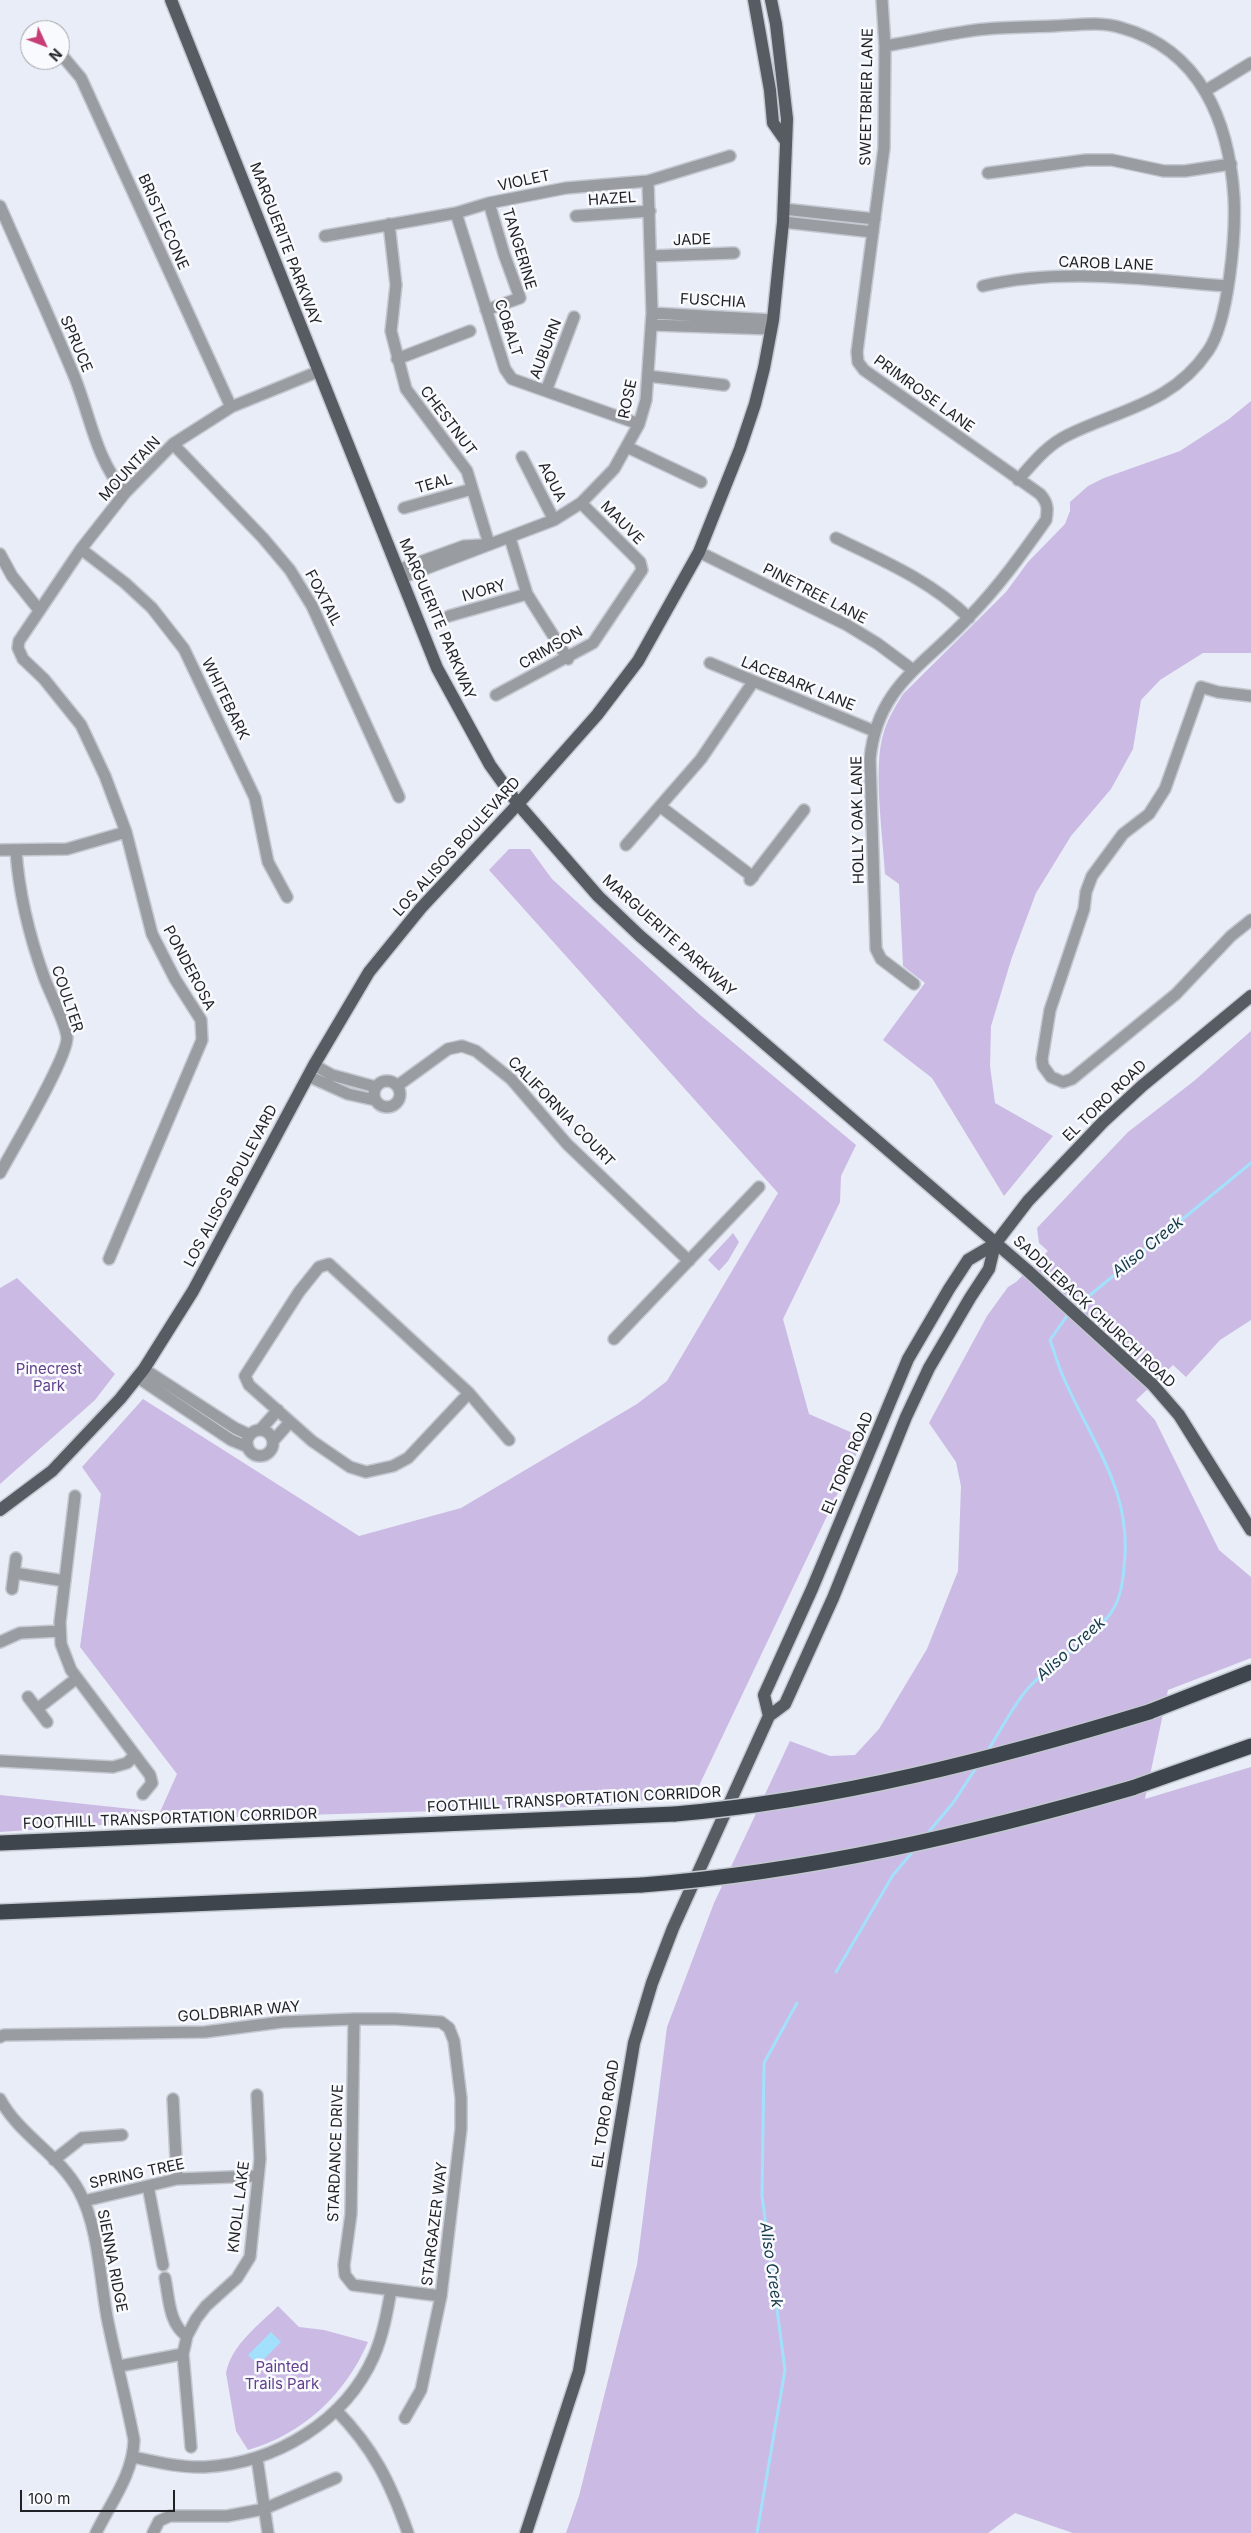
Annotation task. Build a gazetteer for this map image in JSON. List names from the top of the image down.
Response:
{
  "streets": {
    "highway": ["FOOTHILL TRANSPORTATION CORRIDOR"],
    "main road": [
      "MARGUERITE PARKWAY",
      "LOS ALISOS BOULEVARD",
      "EL TORO ROAD",
      "SADDLEBACK CHURCH ROAD"
    ],
    "street": [
      "SWEETBRIER LANE",
      "VIOLET",
      "HAZEL",
      "BRISTLECONE",
      "JADE",
      "TANGERINE",
      "CAROB LANE",
      "FUSCHIA",
      "COBALT",
      "SPRUCE",
      "AUBURN",
      "PRIMROSE LANE",
      "ROSE",
      "CHESTNUT",
      "MOUNTAIN",
      "AQUA",
      "TEAL",
      "MAUVE",
      "IVORY",
      "PINETREE LANE",
      "FOXTAIL",
      "CRIMSON",
      "LACEBARK LANE",
      "WHITEBARK",
      "HOLLY OAK LANE",
      "PONDEROSA",
      "COULTER",
      "CALIFORNIA COURT",
      "GOLDBRIAR WAY",
      "STARDANCE DRIVE",
      "SPRING TREE",
      "KNOLL LAKE",
      "STARGAZER WAY",
      "SIENNA RIDGE"
    ]
  },
  "crossings": [
    ["SWEETBRIER LANE", "PRIMROSE LANE"],
    ["VIOLET", "TANGERINE"],
    ["VIOLET", "COBALT"],
    ["VIOLET", "ROSE"],
    ["VIOLET", "CHESTNUT"],
    ["HAZEL", "ROSE"],
    ["BRISTLECONE", "MOUNTAIN"],
    ["JADE", "ROSE"],
    ["MARGUERITE PARKWAY", "ROSE"],
    ["MARGUERITE PARKWAY", "MOUNTAIN"],
    ["MARGUERITE PARKWAY", "LOS ALISOS BOULEVARD"],
    ["MARGUERITE PARKWAY", "EL TORO ROAD"],
    ["MARGUERITE PARKWAY", "SADDLEBACK CHURCH ROAD"],
    ["TANGERINE", "COBALT"],
    ["FUSCHIA", "ROSE"],
    ["FUSCHIA", "LOS ALISOS BOULEVARD"],
    ["COBALT", "AUBURN"],
    ["COBALT", "ROSE"],
    ["SPRUCE", "MOUNTAIN"],
    ["PRIMROSE LANE", "HOLLY OAK LANE"],
    ["ROSE", "CHESTNUT"],
    ["ROSE", "AQUA"],
    ["ROSE", "MAUVE"],
    ["CHESTNUT", "TEAL"],
    ["MOUNTAIN", "FOXTAIL"],
    ["MOUNTAIN", "WHITEBARK"],
    ["MOUNTAIN", "PONDEROSA"],
    ["MAUVE", "CRIMSON"],
    ["PINETREE LANE", "HOLLY OAK LANE"],
    ["PINETREE LANE", "LOS ALISOS BOULEVARD"],
    ["LACEBARK LANE", "HOLLY OAK LANE"],
    ["EL TORO ROAD", "SADDLEBACK CHURCH ROAD"],
    ["GOLDBRIAR WAY", "STARDANCE DRIVE"],
    ["GOLDBRIAR WAY", "STARGAZER WAY"],
    ["SPRING TREE", "KNOLL LAKE"],
    ["SPRING TREE", "SIENNA RIDGE"]
  ],
  "water": ["Aliso Creek"],
  "parks": ["Pinecrest Park", "Painted Trails Park"],
  "scale_bar": "100 m",
  "north": "bottom right"
}
